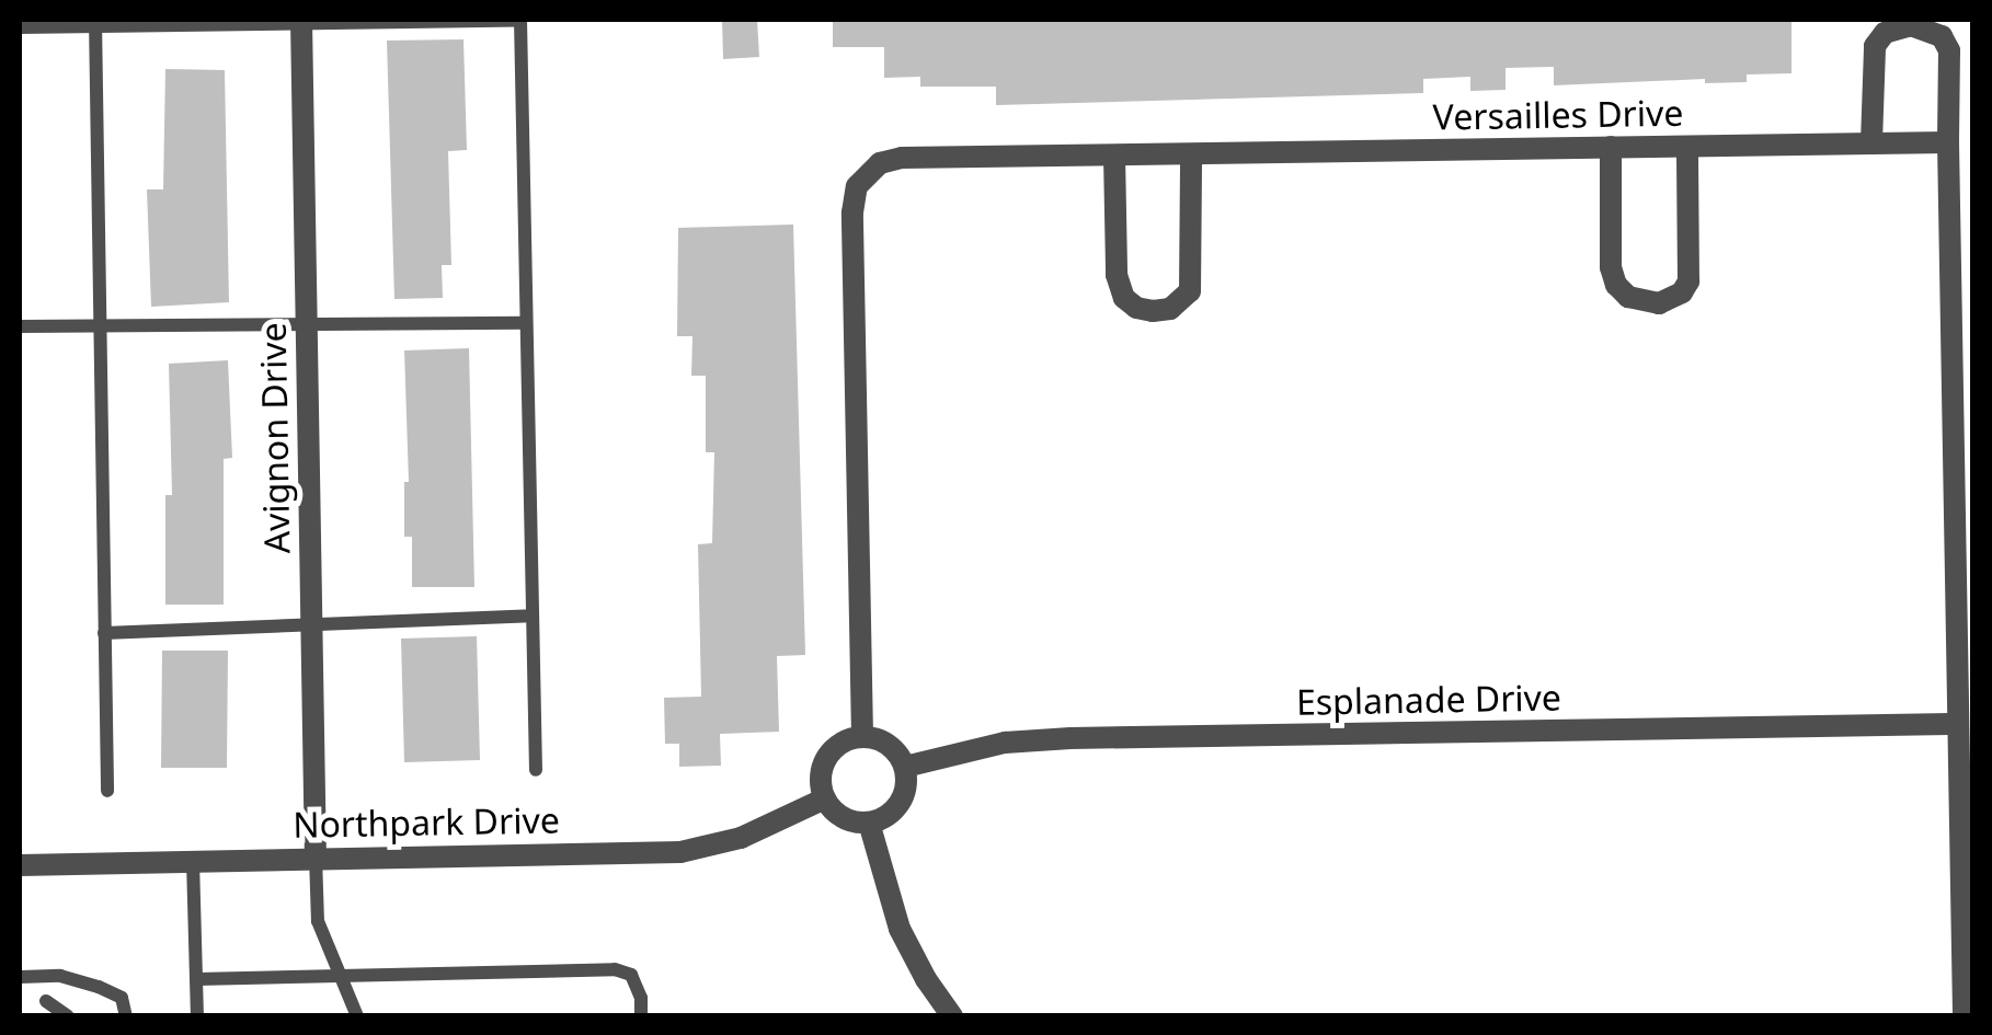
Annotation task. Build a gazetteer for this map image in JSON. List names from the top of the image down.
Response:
{
  "streets": {
    "street": [
      "Versailles Drive",
      "Avignon Drive",
      "Esplanade Drive",
      "Northpark Drive"
    ]
  },
  "crossings": [
    ["Versailles Drive", "Esplanade Drive"],
    ["Versailles Drive", "Northpark Drive"],
    ["Avignon Drive", "Northpark Drive"],
    ["Esplanade Drive", "Northpark Drive"]
  ]
}
